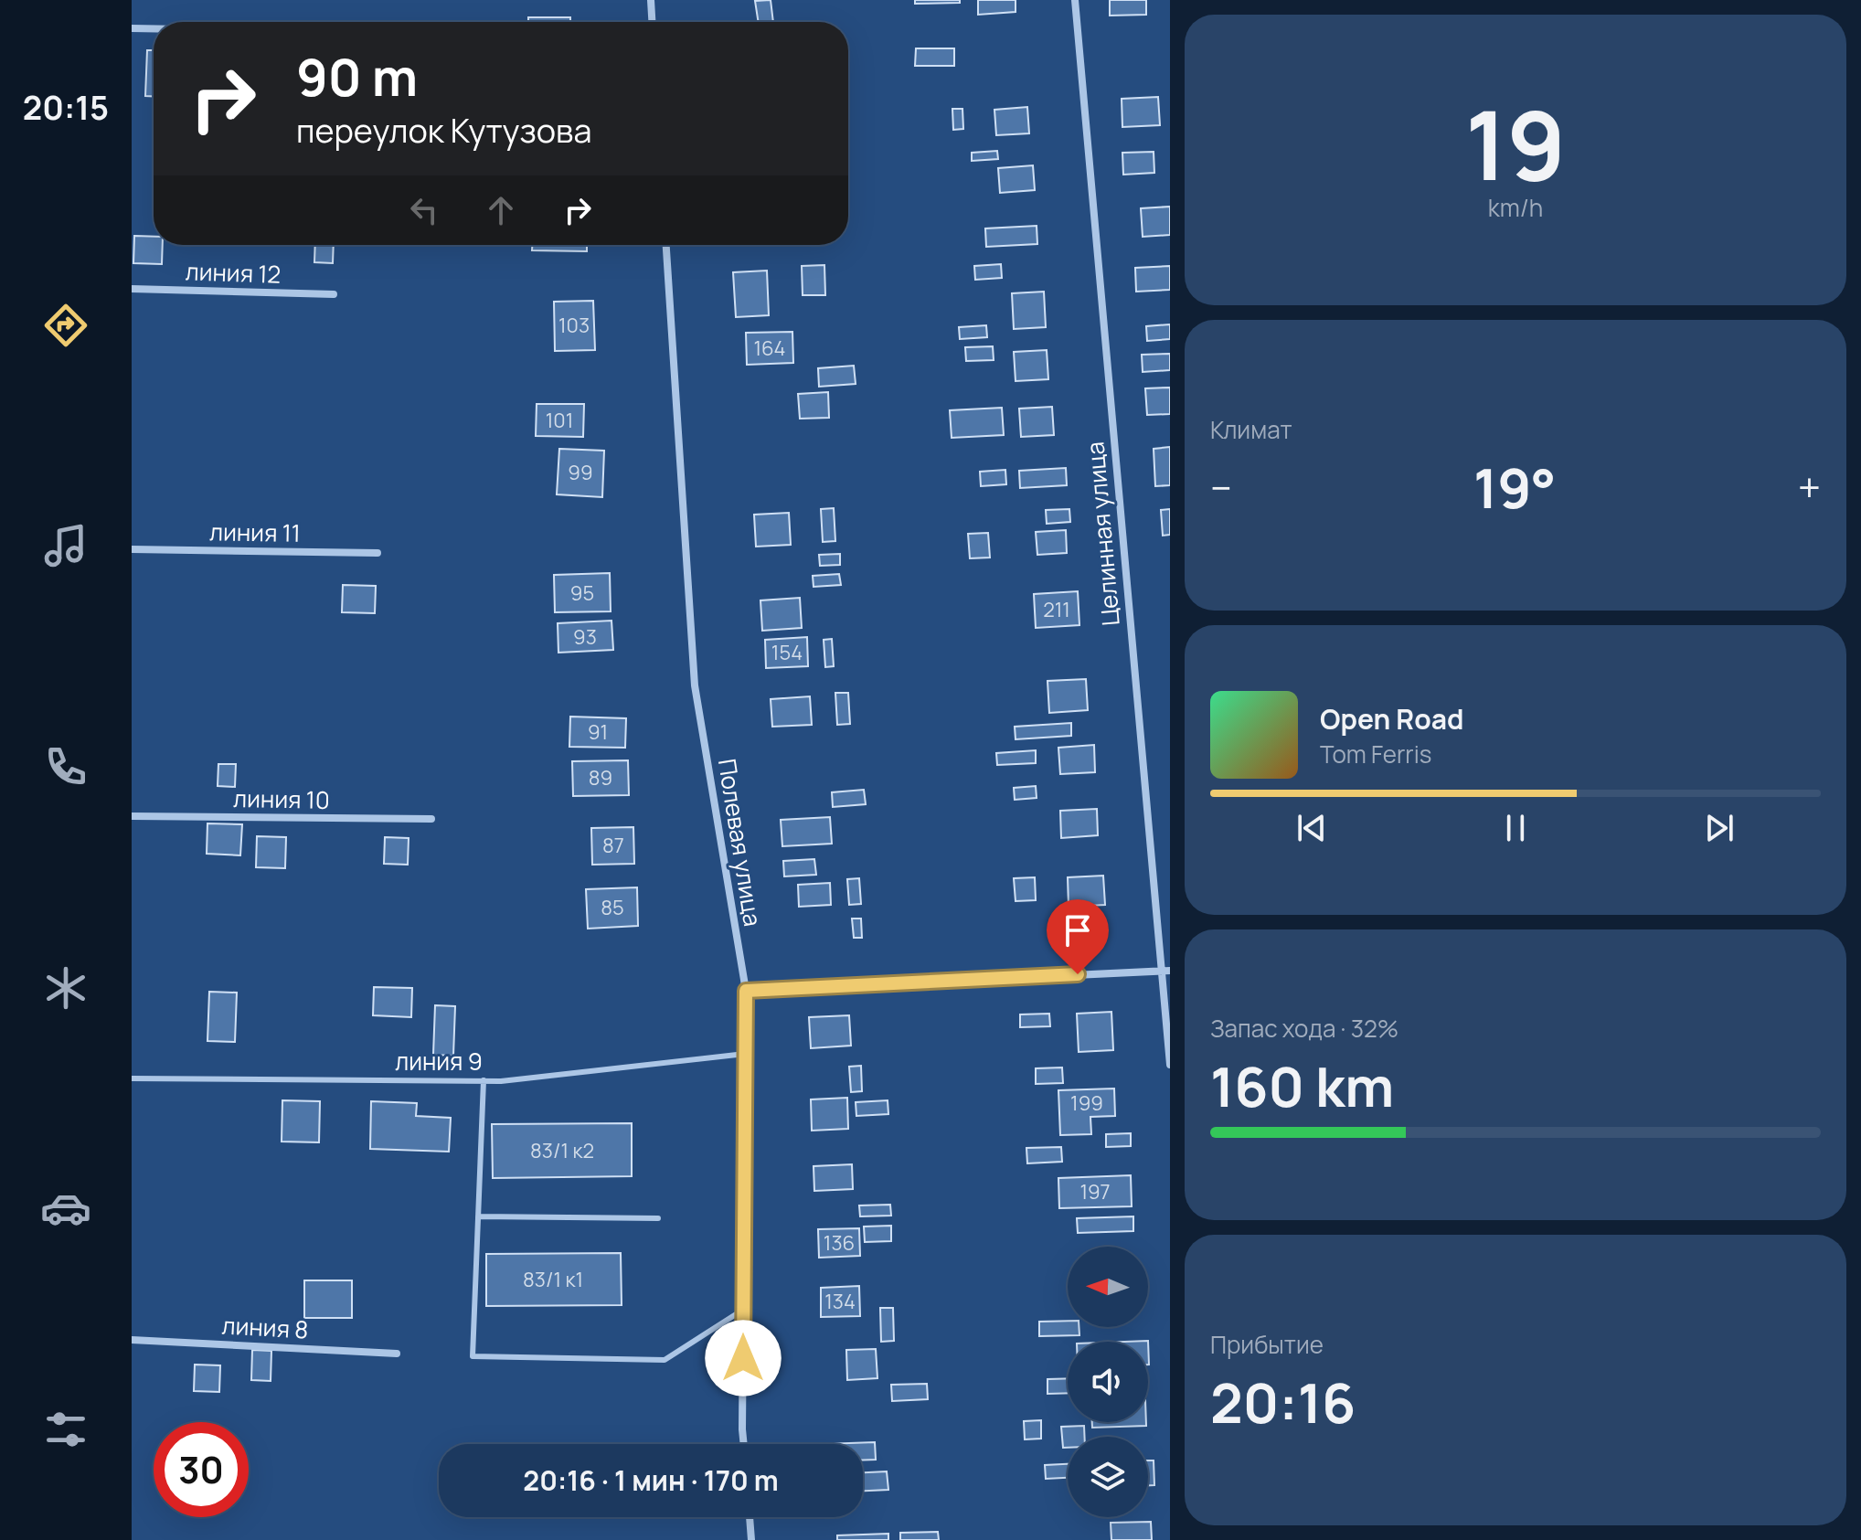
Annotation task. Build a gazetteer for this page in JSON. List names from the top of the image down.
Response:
{
  "streets": {
    "street": [
      "линия 12",
      "линия 11",
      "Целинная улица",
      "линия 10",
      "Полевая улица",
      "линия 8"
    ],
    "lane": ["линия 9"]
  },
  "crossings": [
    ["Полевая улица", "линия 9"]
  ],
  "house_numbers": [
    "103",
    "164",
    "101",
    "99",
    "95",
    "211",
    "93",
    "154",
    "91",
    "89",
    "87",
    "85",
    "199",
    "83/1 к2",
    "197",
    "136",
    "83/1 к1",
    "134"
  ],
  "north": "left",
  "page": {
    "tabs": "20:15",
    "tile": [
      ["19", "km/h"],
      "Климат",
      ["Запас хода · 32%", "160 km"],
      ["Прибытие", "20:16"]
    ],
    "turn": ["90 m", "переулок Кутузова"],
    "heat": ["−", "19°", "+"],
    "song": ["Open Road", "Tom Ferris"],
    "limit": "30",
    "trip": "20:16 · 1 мин · 170 m"
  }
}
